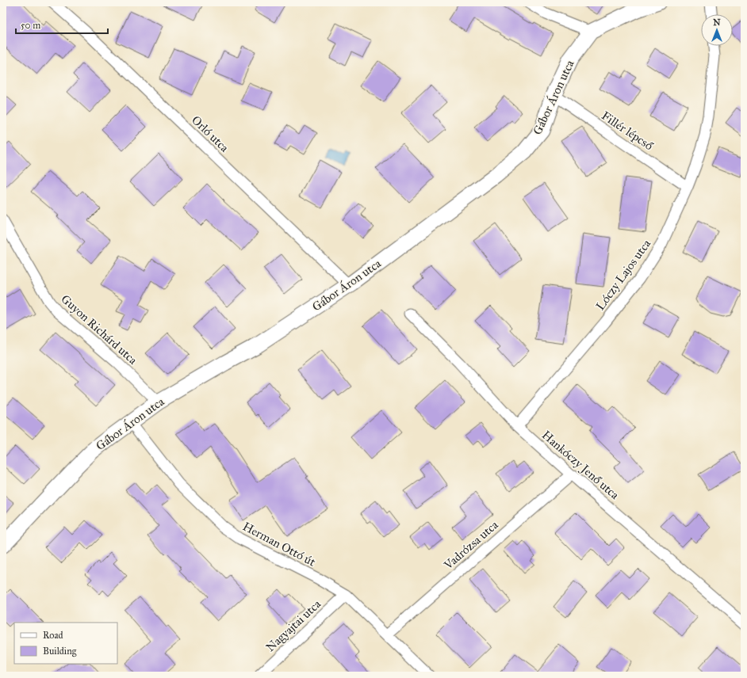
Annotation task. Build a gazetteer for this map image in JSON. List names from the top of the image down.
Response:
{
  "streets": {
    "street": [
      "Gábor Áron utca",
      "Fillér lépcső",
      "Orló utca",
      "Lóczy Lajos utca",
      "Guyon Richárd utca",
      "Hankóczy Jenő utca",
      "Herman Ottó út",
      "Vadrózsa utca",
      "Nagyajtai utca"
    ]
  },
  "crossings": [
    ["Gábor Áron utca", "Fillér lépcső"],
    ["Gábor Áron utca", "Orló utca"],
    ["Gábor Áron utca", "Guyon Richárd utca"],
    ["Gábor Áron utca", "Herman Ottó út"],
    ["Fillér lépcső", "Lóczy Lajos utca"],
    ["Lóczy Lajos utca", "Hankóczy Jenő utca"],
    ["Hankóczy Jenő utca", "Vadrózsa utca"],
    ["Herman Ottó út", "Vadrózsa utca"],
    ["Herman Ottó út", "Nagyajtai utca"]
  ],
  "legend": ["Road", "Building"],
  "scale_bar": "50 m",
  "north": "top"
}
